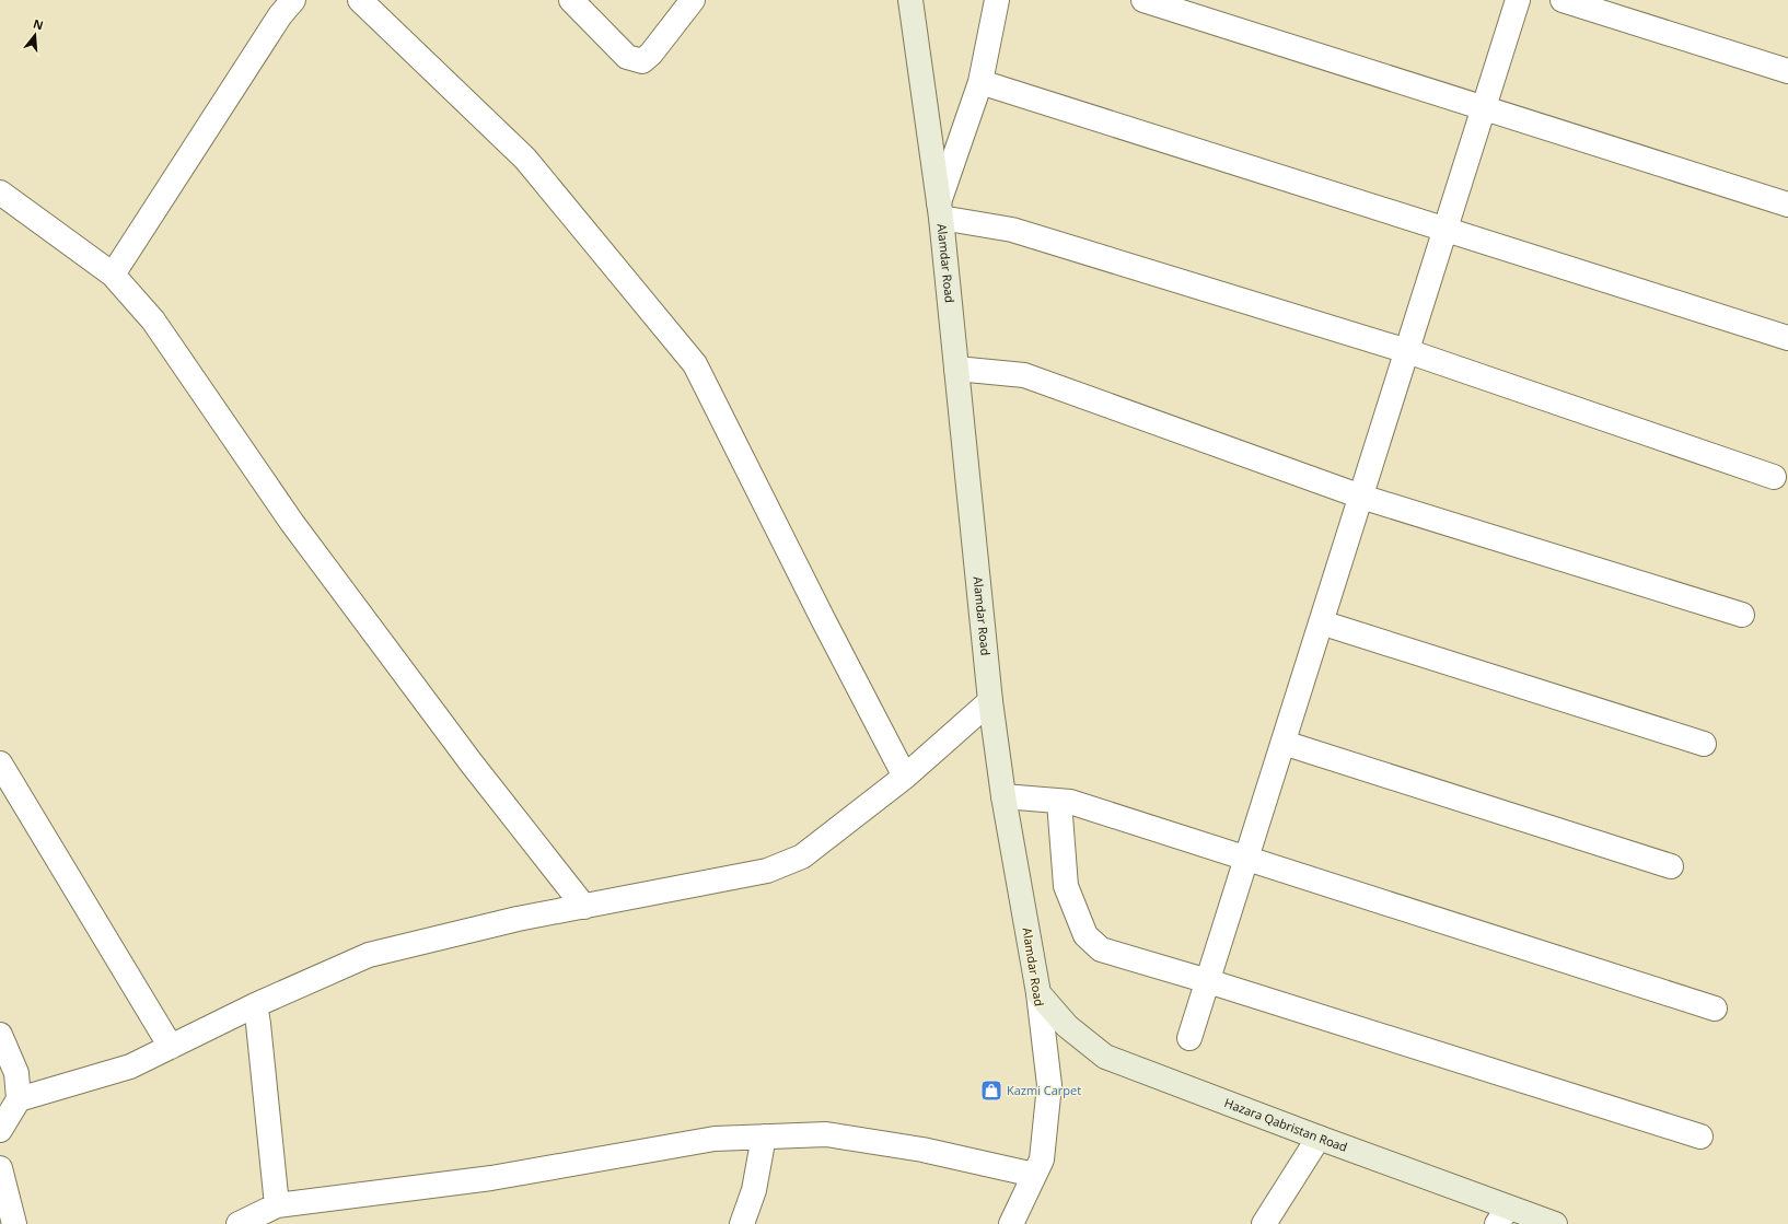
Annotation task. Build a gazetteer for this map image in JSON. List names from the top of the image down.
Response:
{
  "streets": {
    "street": ["Alamdar Road", "Hazara Qabristan Road"]
  },
  "crossings": [
    ["Alamdar Road", "Hazara Qabristan Road"]
  ],
  "places": {
    "shop": ["Kazmi Carpet"]
  },
  "north": "top"
}
